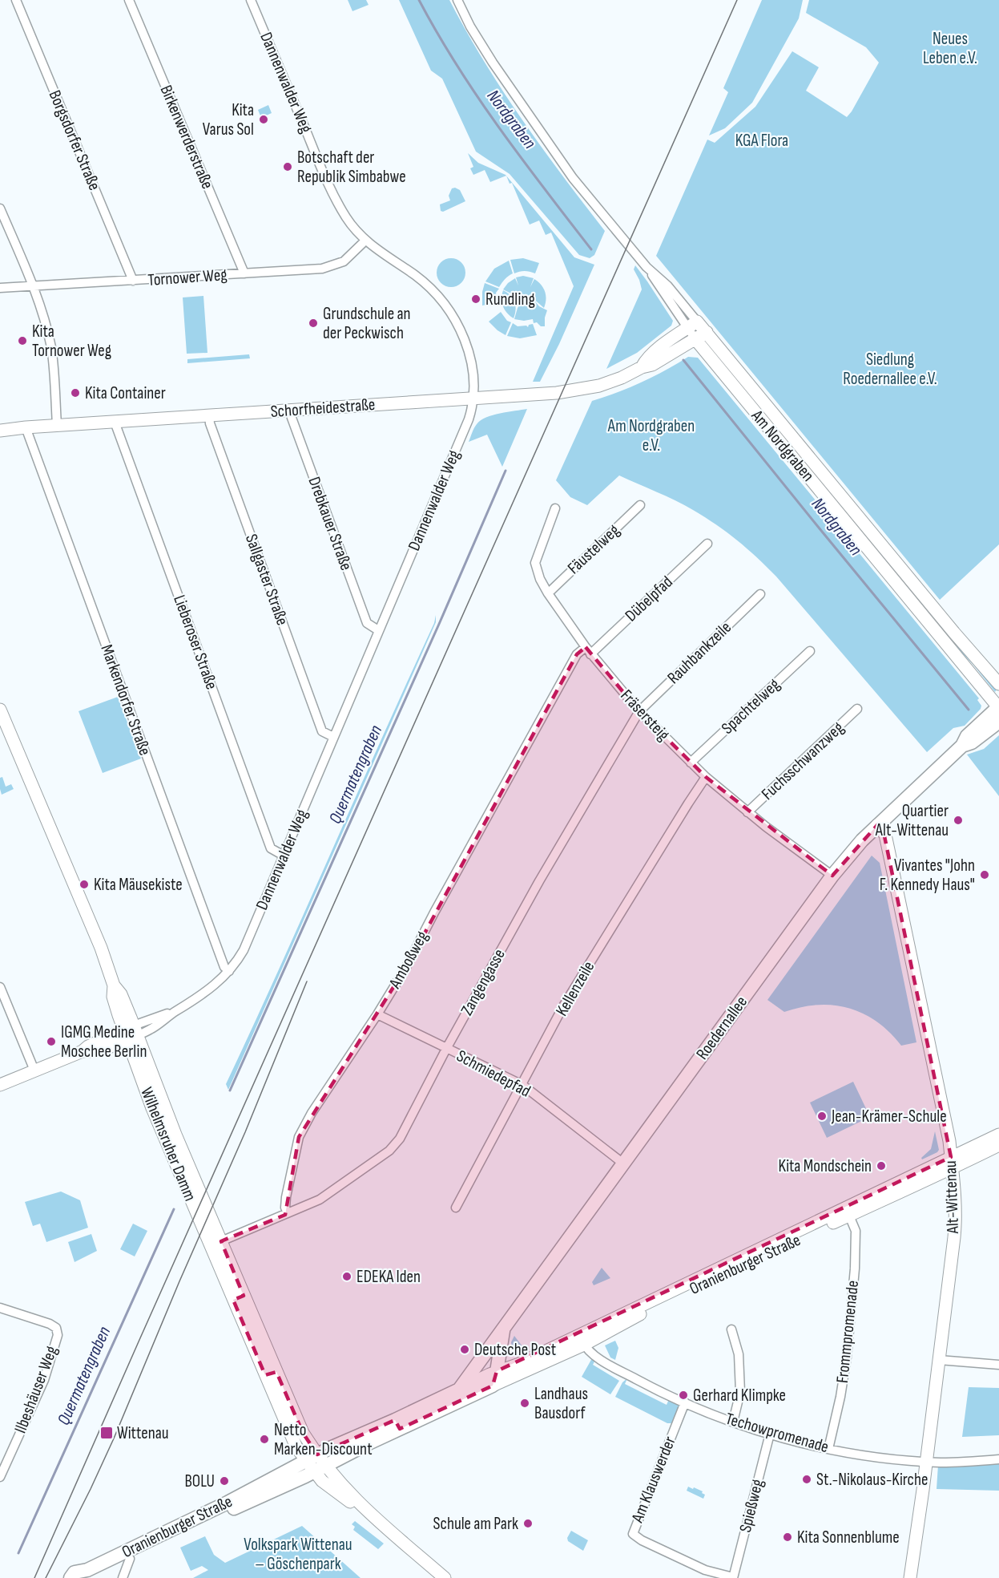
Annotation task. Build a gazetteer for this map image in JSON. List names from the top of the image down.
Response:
{
  "streets": {
    "main road": [
      "Schorfheidestraße",
      "Am Nordgraben",
      "Roedernallee",
      "Wilhelmsruher Damm",
      "Alt-Wittenau",
      "Oranienburger Straße"
    ],
    "street": [
      "Dannenwalder Weg",
      "Birkenwerderstraße",
      "Borgsdorfer Straße",
      "Tornower Weg",
      "Drebkauer Straße",
      "Fäustelweg",
      "Sallgaster Straße",
      "Dübelpfad",
      "Lieberoser Straße",
      "Rauhbankzeile",
      "Markendorfer Straße",
      "Spachtelweg",
      "Fräsersteig",
      "Fuchsschwanzweg",
      "Amboßweg",
      "Zangengasse",
      "Kellenzeile",
      "Schmiedepfad",
      "Frommpromenade",
      "Ilbeshäuser Weg",
      "Techowpromenade",
      "Am Klauswerder",
      "Spießweg"
    ]
  },
  "crossings": [
    ["Dannenwalder Weg", "Tornower Weg"],
    ["Dannenwalder Weg", "Schorfheidestraße"],
    ["Dannenwalder Weg", "Drebkauer Straße"],
    ["Dannenwalder Weg", "Sallgaster Straße"],
    ["Dannenwalder Weg", "Lieberoser Straße"],
    ["Dannenwalder Weg", "Markendorfer Straße"],
    ["Dannenwalder Weg", "Wilhelmsruher Damm"],
    ["Birkenwerderstraße", "Tornower Weg"],
    ["Borgsdorfer Straße", "Tornower Weg"],
    ["Schorfheidestraße", "Am Nordgraben"],
    ["Schorfheidestraße", "Drebkauer Straße"],
    ["Schorfheidestraße", "Sallgaster Straße"],
    ["Schorfheidestraße", "Lieberoser Straße"],
    ["Schorfheidestraße", "Markendorfer Straße"],
    ["Am Nordgraben", "Roedernallee"],
    ["Fäustelweg", "Fräsersteig"],
    ["Dübelpfad", "Fräsersteig"],
    ["Dübelpfad", "Amboßweg"],
    ["Rauhbankzeile", "Fräsersteig"],
    ["Rauhbankzeile", "Zangengasse"],
    ["Spachtelweg", "Fräsersteig"],
    ["Fräsersteig", "Fuchsschwanzweg"],
    ["Fräsersteig", "Amboßweg"],
    ["Fräsersteig", "Zangengasse"],
    ["Fräsersteig", "Kellenzeile"],
    ["Fräsersteig", "Roedernallee"],
    ["Amboßweg", "Zangengasse"],
    ["Amboßweg", "Schmiedepfad"],
    ["Zangengasse", "Schmiedepfad"],
    ["Kellenzeile", "Schmiedepfad"],
    ["Roedernallee", "Schmiedepfad"],
    ["Roedernallee", "Alt-Wittenau"],
    ["Roedernallee", "Oranienburger Straße"],
    ["Wilhelmsruher Damm", "Oranienburger Straße"],
    ["Alt-Wittenau", "Oranienburger Straße"],
    ["Alt-Wittenau", "Techowpromenade"],
    ["Oranienburger Straße", "Frommpromenade"],
    ["Oranienburger Straße", "Techowpromenade"],
    ["Frommpromenade", "Techowpromenade"],
    ["Techowpromenade", "Am Klauswerder"],
    ["Techowpromenade", "Spießweg"],
    ["Am Klauswerder", "Spießweg"]
  ],
  "water": ["Nordgraben", "Quermatengraben"],
  "parks": [
    "Neues Leben e.V.",
    "KGA Flora",
    "Siedlung Roedernallee e.V.",
    "Am Nordgraben e.V.",
    "Volkspark Wittenau – Göschenpark"
  ],
  "places": {
    "other": [
      "Kita Varus Sol",
      "Botschaft der Republik Simbabwe",
      "Rundling",
      "Grundschule an der Peckwisch",
      "Kita Tornower Weg",
      "Kita Container",
      "Quartier Alt-Wittenau",
      "Vivantes \"John F. Kennedy Haus\"",
      "Kita Mäusekiste",
      "IGMG Medine Moschee Berlin",
      "Jean-Krämer-Schule",
      "Kita Mondschein",
      "EDEKA Iden",
      "Deutsche Post",
      "Gerhard Klimpke",
      "Landhaus Bausdorf",
      "Netto Marken-Discount",
      "St.-Nikolaus-Kirche",
      "BOLU",
      "Schule am Park",
      "Kita Sonnenblume"
    ],
    "transit": ["Wittenau"]
  }
}
